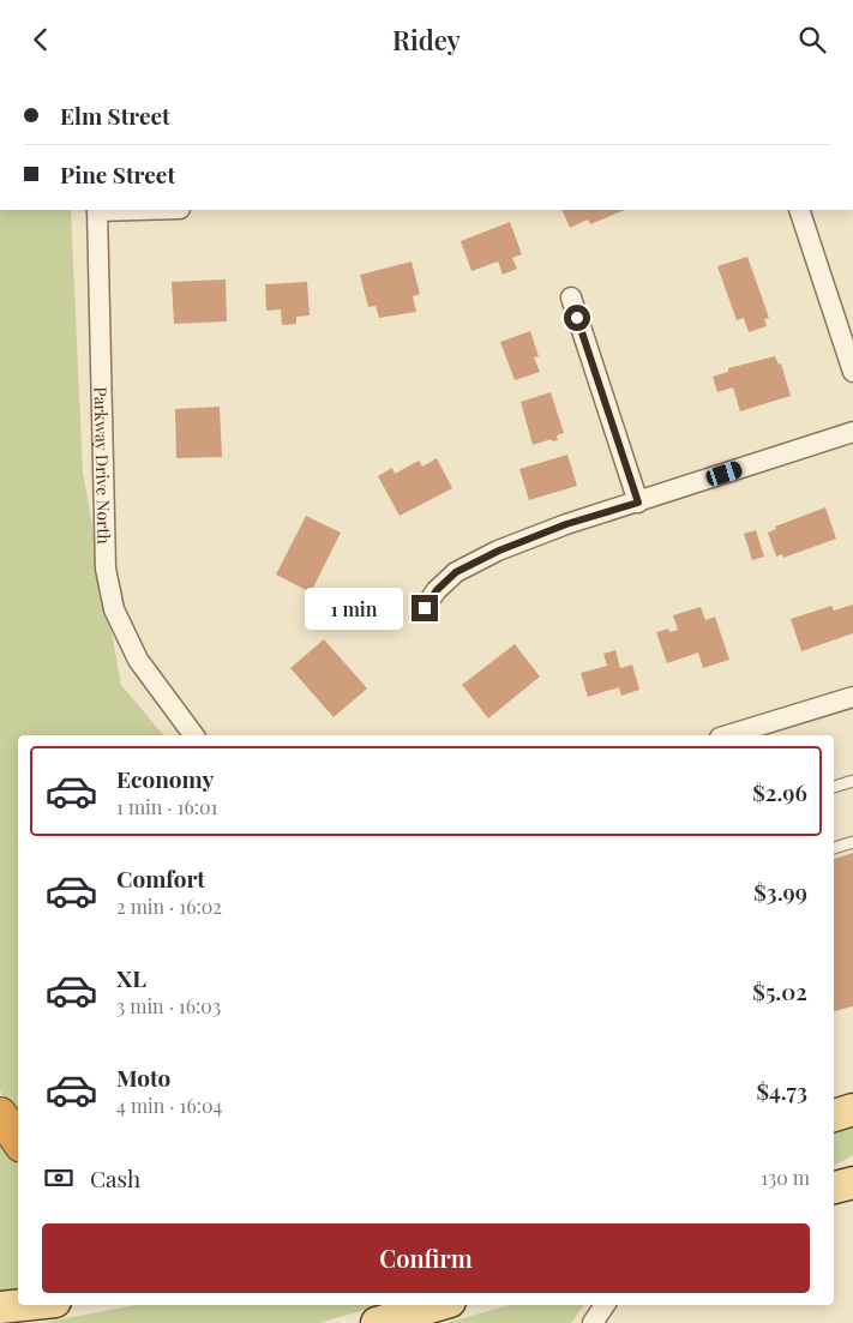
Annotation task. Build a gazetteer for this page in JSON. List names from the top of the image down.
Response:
{
  "streets": {
    "street": ["Parkway Drive North"]
  },
  "page": {
    "header": "Ridey",
    "banner": ["Elm Street", "Pine Street"],
    "bubble": "1 min",
    "list": [
      {
        "name": "Economy",
        "note": "1 min · 16:01",
        "value": "$2.96"
      },
      {
        "name": "Comfort",
        "note": "2 min · 16:02",
        "value": "$3.99"
      },
      {
        "name": "XL",
        "note": "3 min · 16:03",
        "value": "$5.02"
      },
      {
        "name": "Moto",
        "note": "4 min · 16:04",
        "value": "$4.73"
      }
    ],
    "pay": ["Cash", "130 m"],
    "buttons": "Confirm"
  }
}
